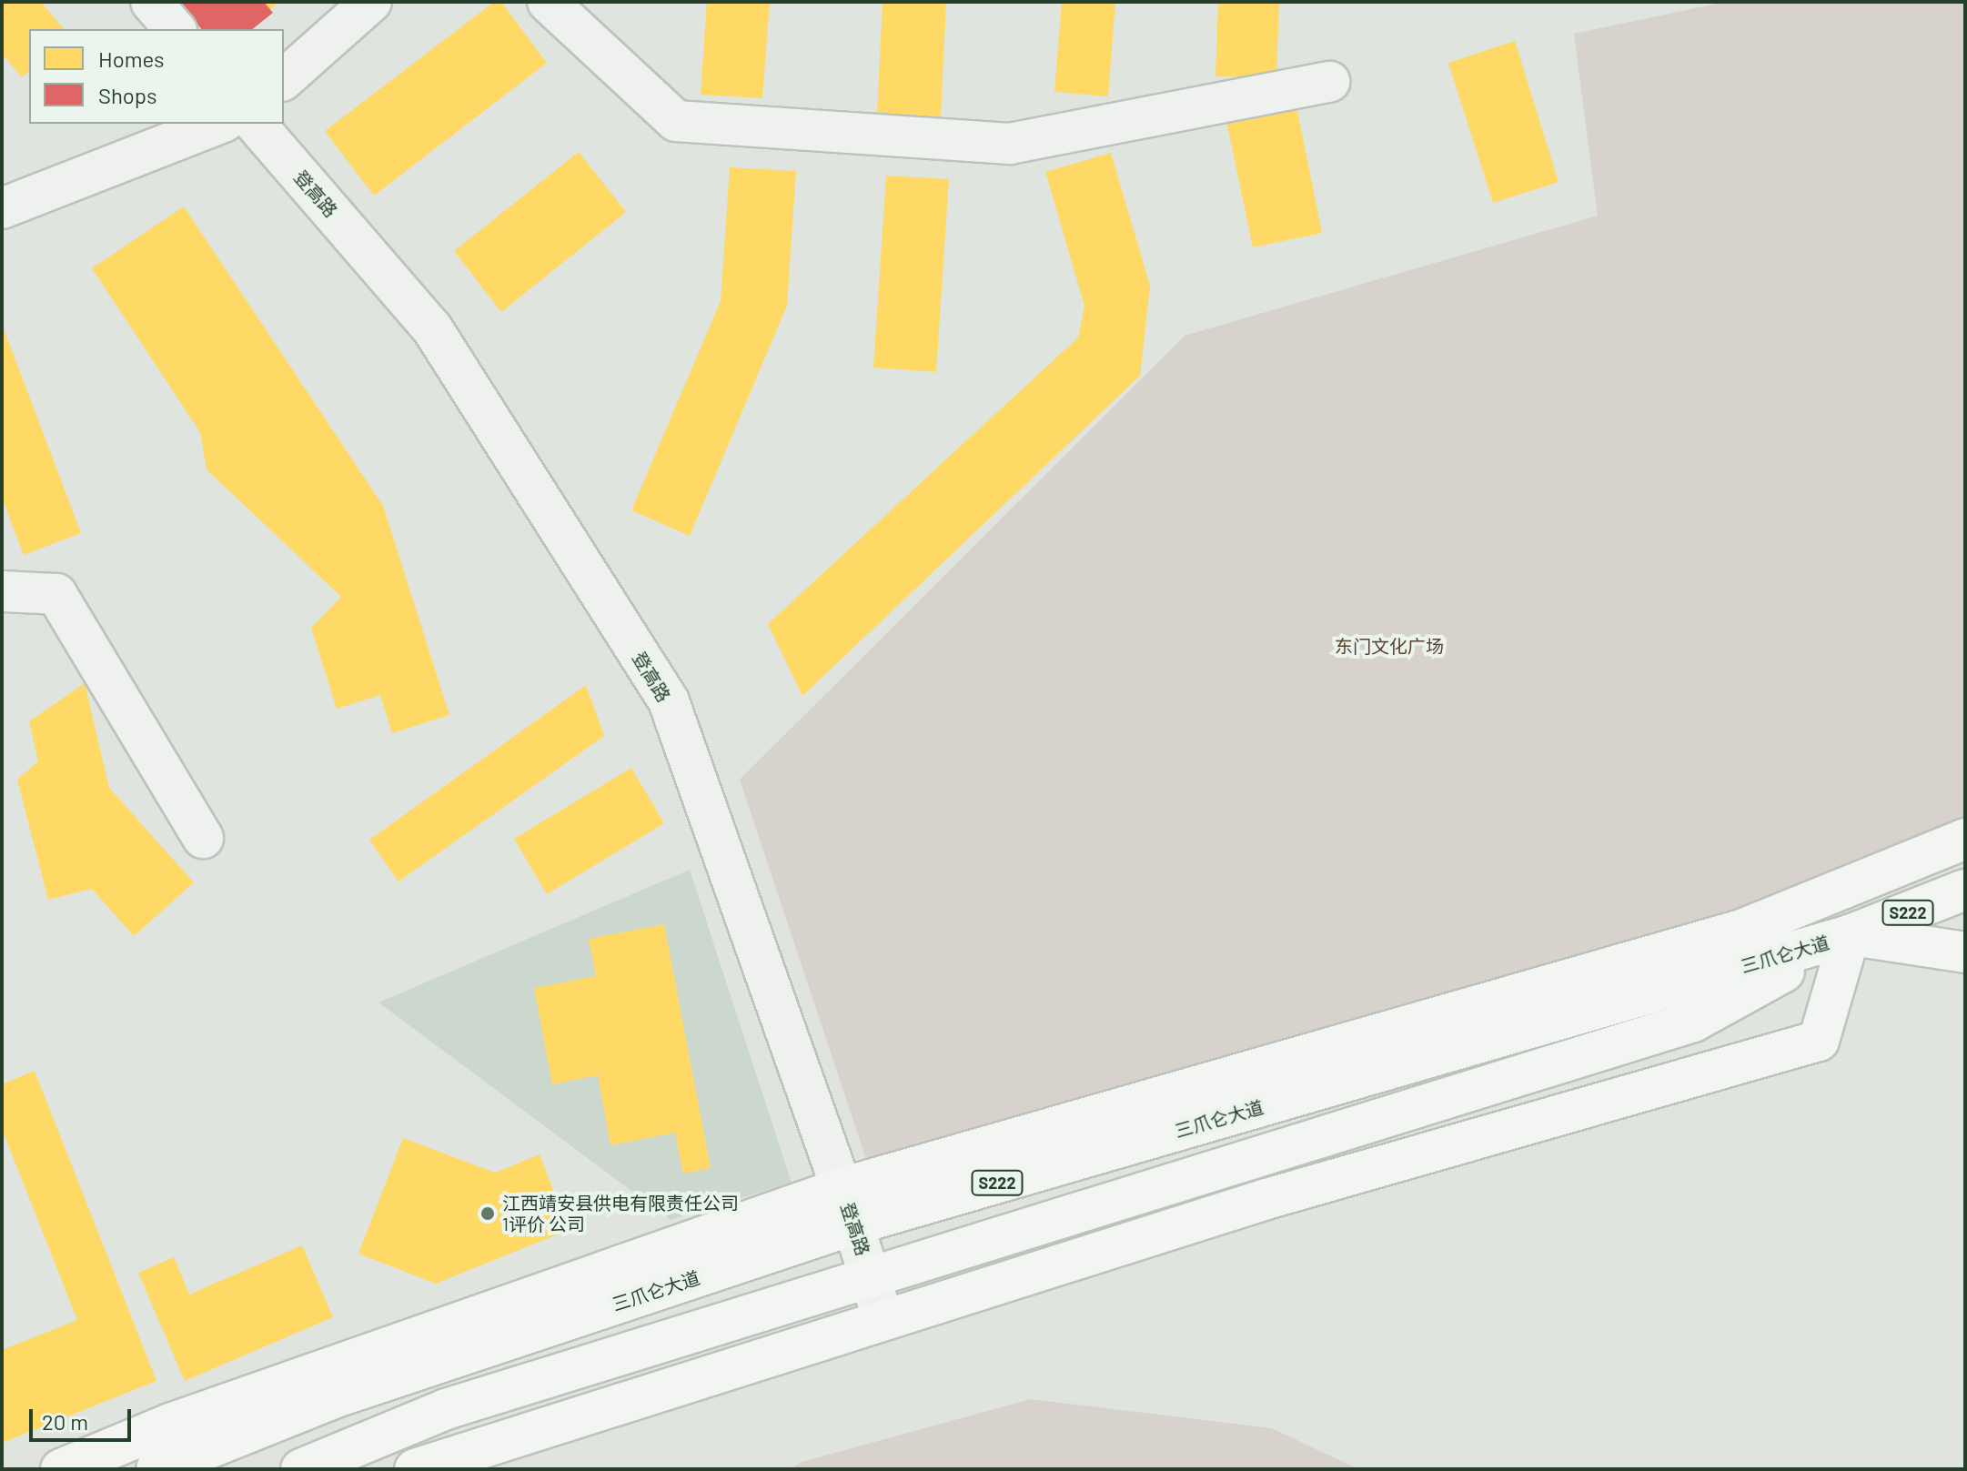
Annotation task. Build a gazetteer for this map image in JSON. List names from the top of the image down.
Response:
{
  "streets": {
    "main road": ["S222", "三爪仑大道"],
    "street": ["登高路"]
  },
  "crossings": [
    ["登高路", "三爪仑大道"],
    ["S222", "三爪仑大道"]
  ],
  "parks": ["东门文化广场"],
  "places": ["江西靖安县供电有限责任公司 1评价 公司"],
  "legend": ["Homes", "Shops"],
  "scale_bar": "20 m"
}
